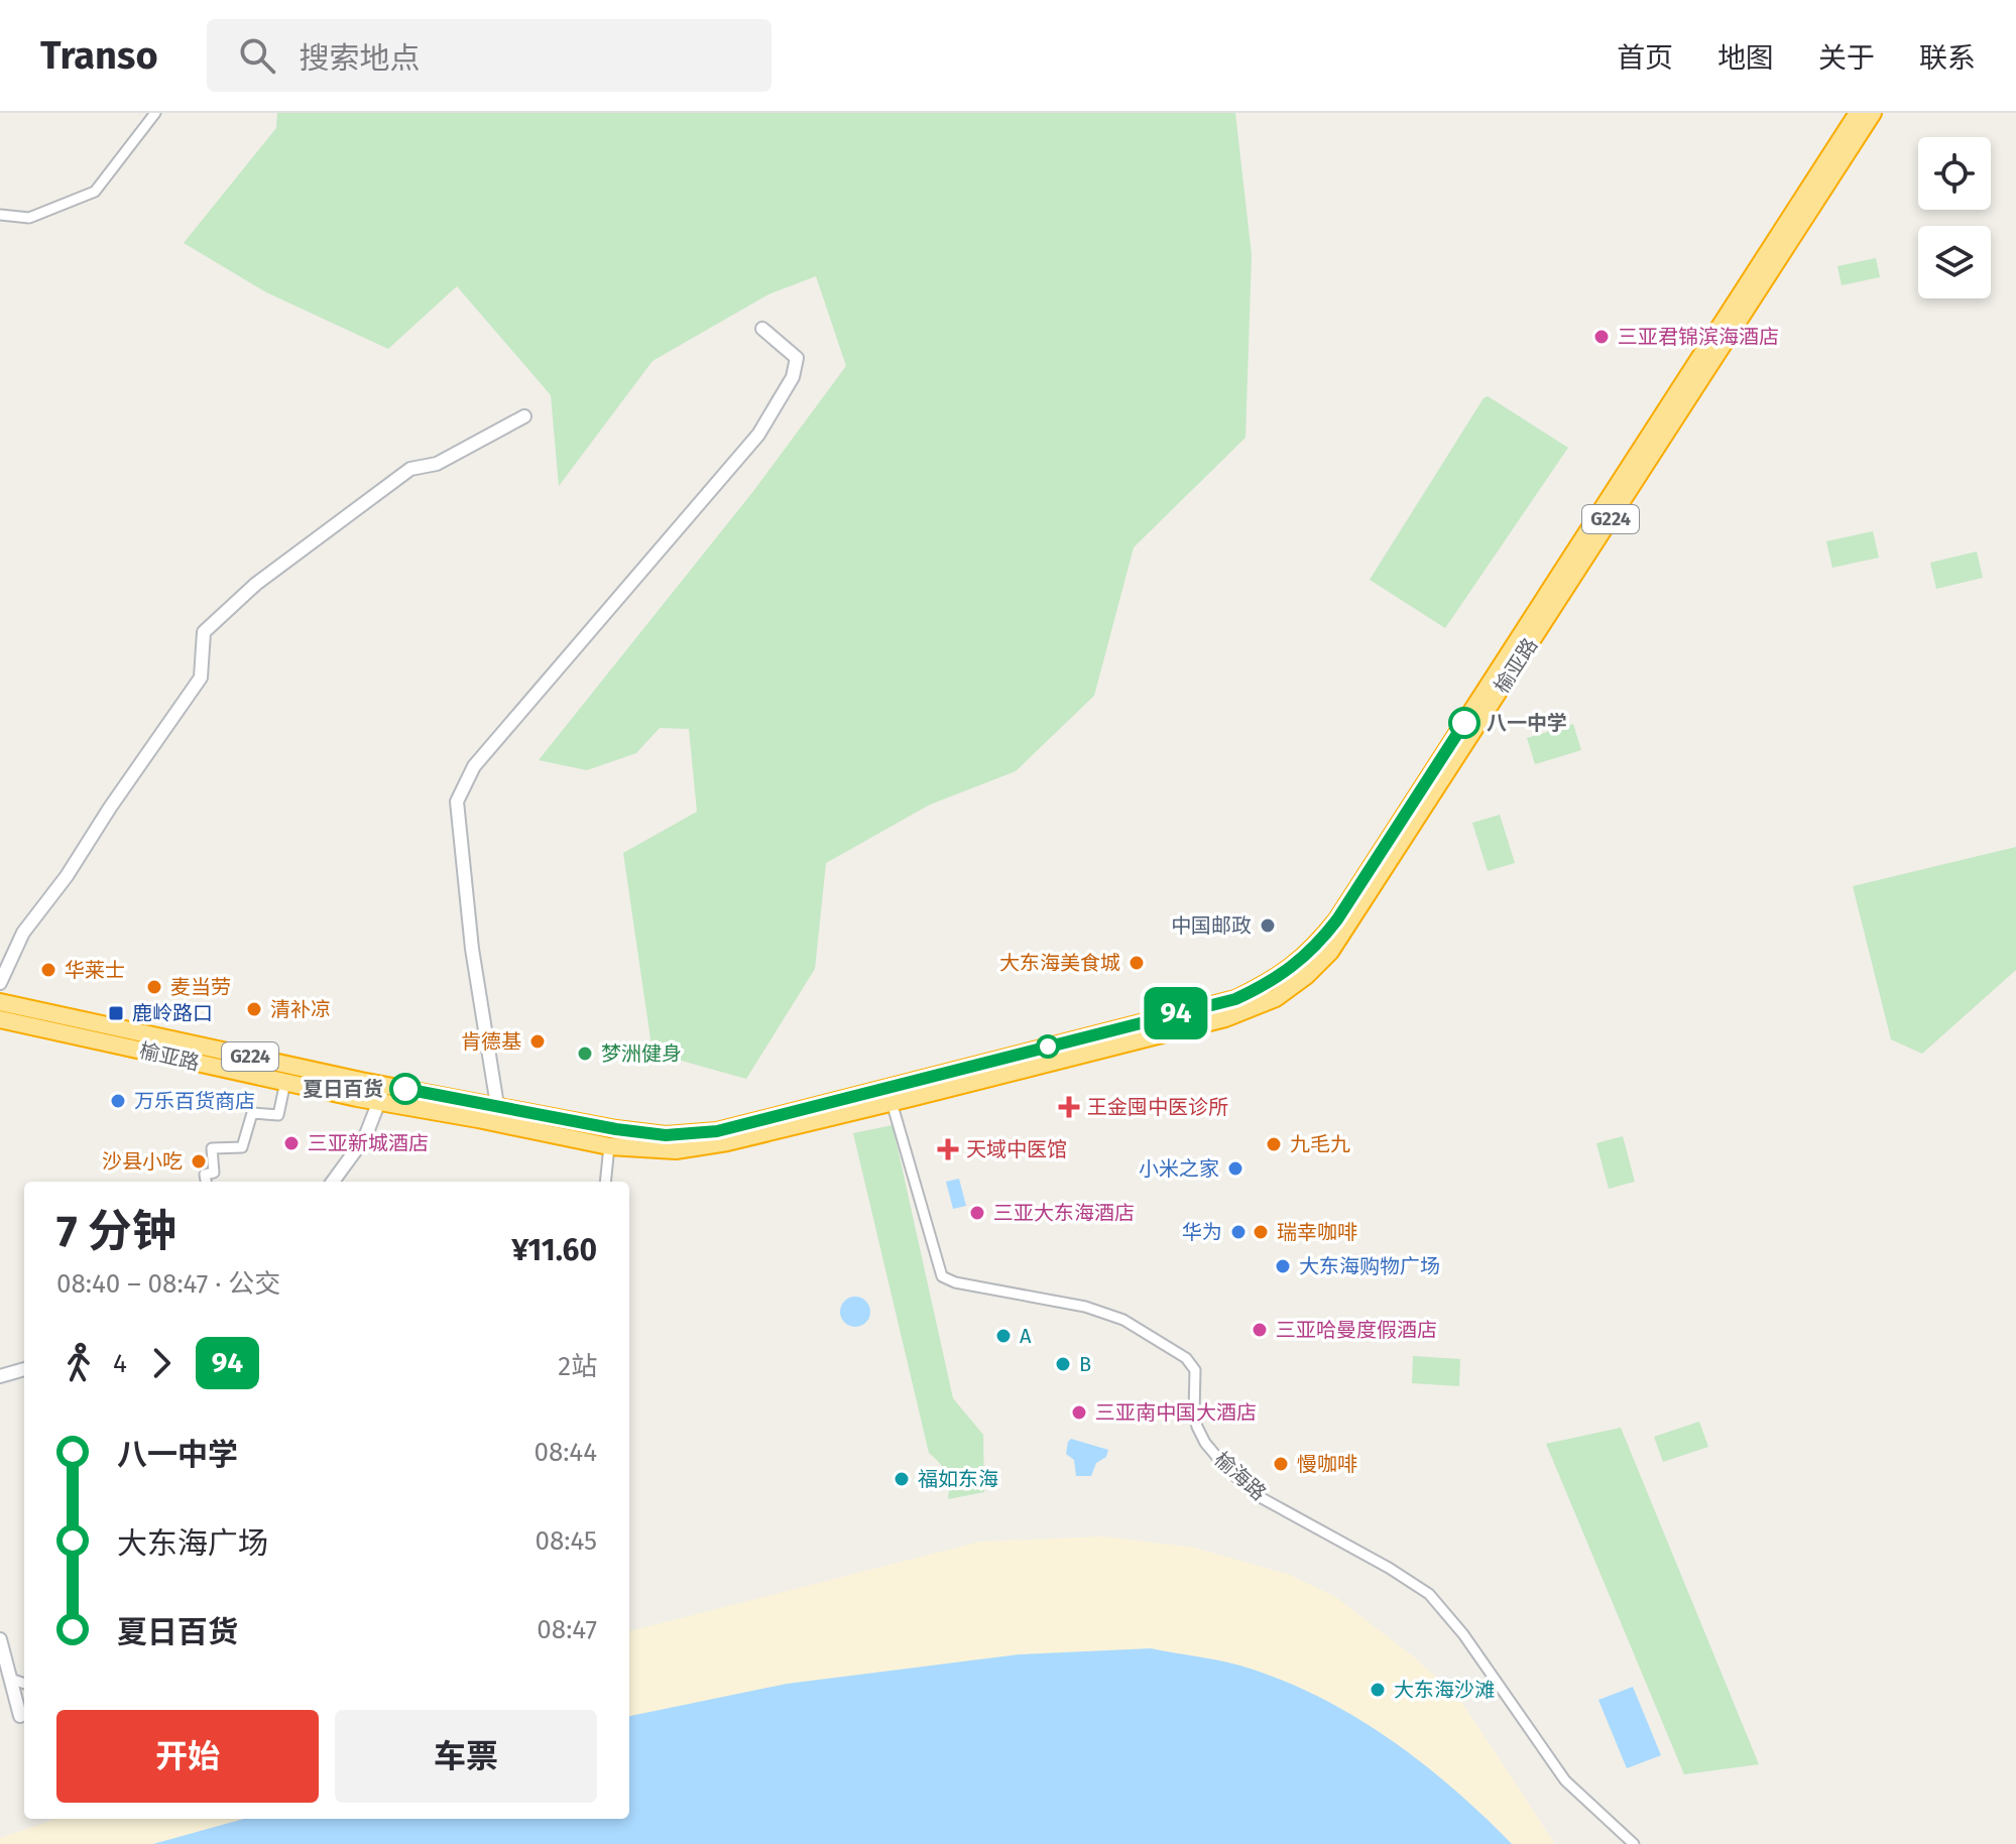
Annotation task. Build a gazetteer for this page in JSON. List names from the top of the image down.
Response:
{
  "streets": {
    "highway": ["G224", "榆亚路"],
    "street": ["榆海路"]
  },
  "crossings": [
    ["榆亚路", "榆海路"]
  ],
  "places": {
    "other": [
      "三亚君锦滨海酒店",
      "八一中学",
      "中国邮政",
      "大东海美食城",
      "华莱士",
      "麦当劳",
      "清补凉",
      "肯德基",
      "梦洲健身",
      "夏日百货",
      "万乐百货商店",
      "三亚新城酒店",
      "九毛九",
      "沙县小吃",
      "小米之家",
      "三亚大东海酒店",
      "华为",
      "瑞幸咖啡",
      "大东海购物广场",
      "三亚哈曼度假酒店",
      "A",
      "B",
      "三亚南中国大酒店",
      "慢咖啡",
      "福如东海",
      "大东海沙滩"
    ],
    "transit": ["鹿岭路口"],
    "health": ["王金囤中医诊所", "天域中医馆"]
  },
  "lines": ["bus line 94"],
  "page": {
    "header": "Transo",
    "search": "搜索地点",
    "nav": [
      "首页",
      "地图",
      "关于",
      "联系"
    ],
    "on_map": "94",
    "heading": ["7 分钟", "08:40 – 08:47 · 公交", "¥11.60"],
    "legs": ["4", "94", "2站"],
    "list": [
      {
        "name": "八一中学",
        "value": "08:44"
      },
      {
        "name": "大东海广场",
        "value": "08:45"
      },
      {
        "name": "夏日百货",
        "value": "08:47"
      }
    ],
    "buttons": ["开始", "车票"]
  }
}
